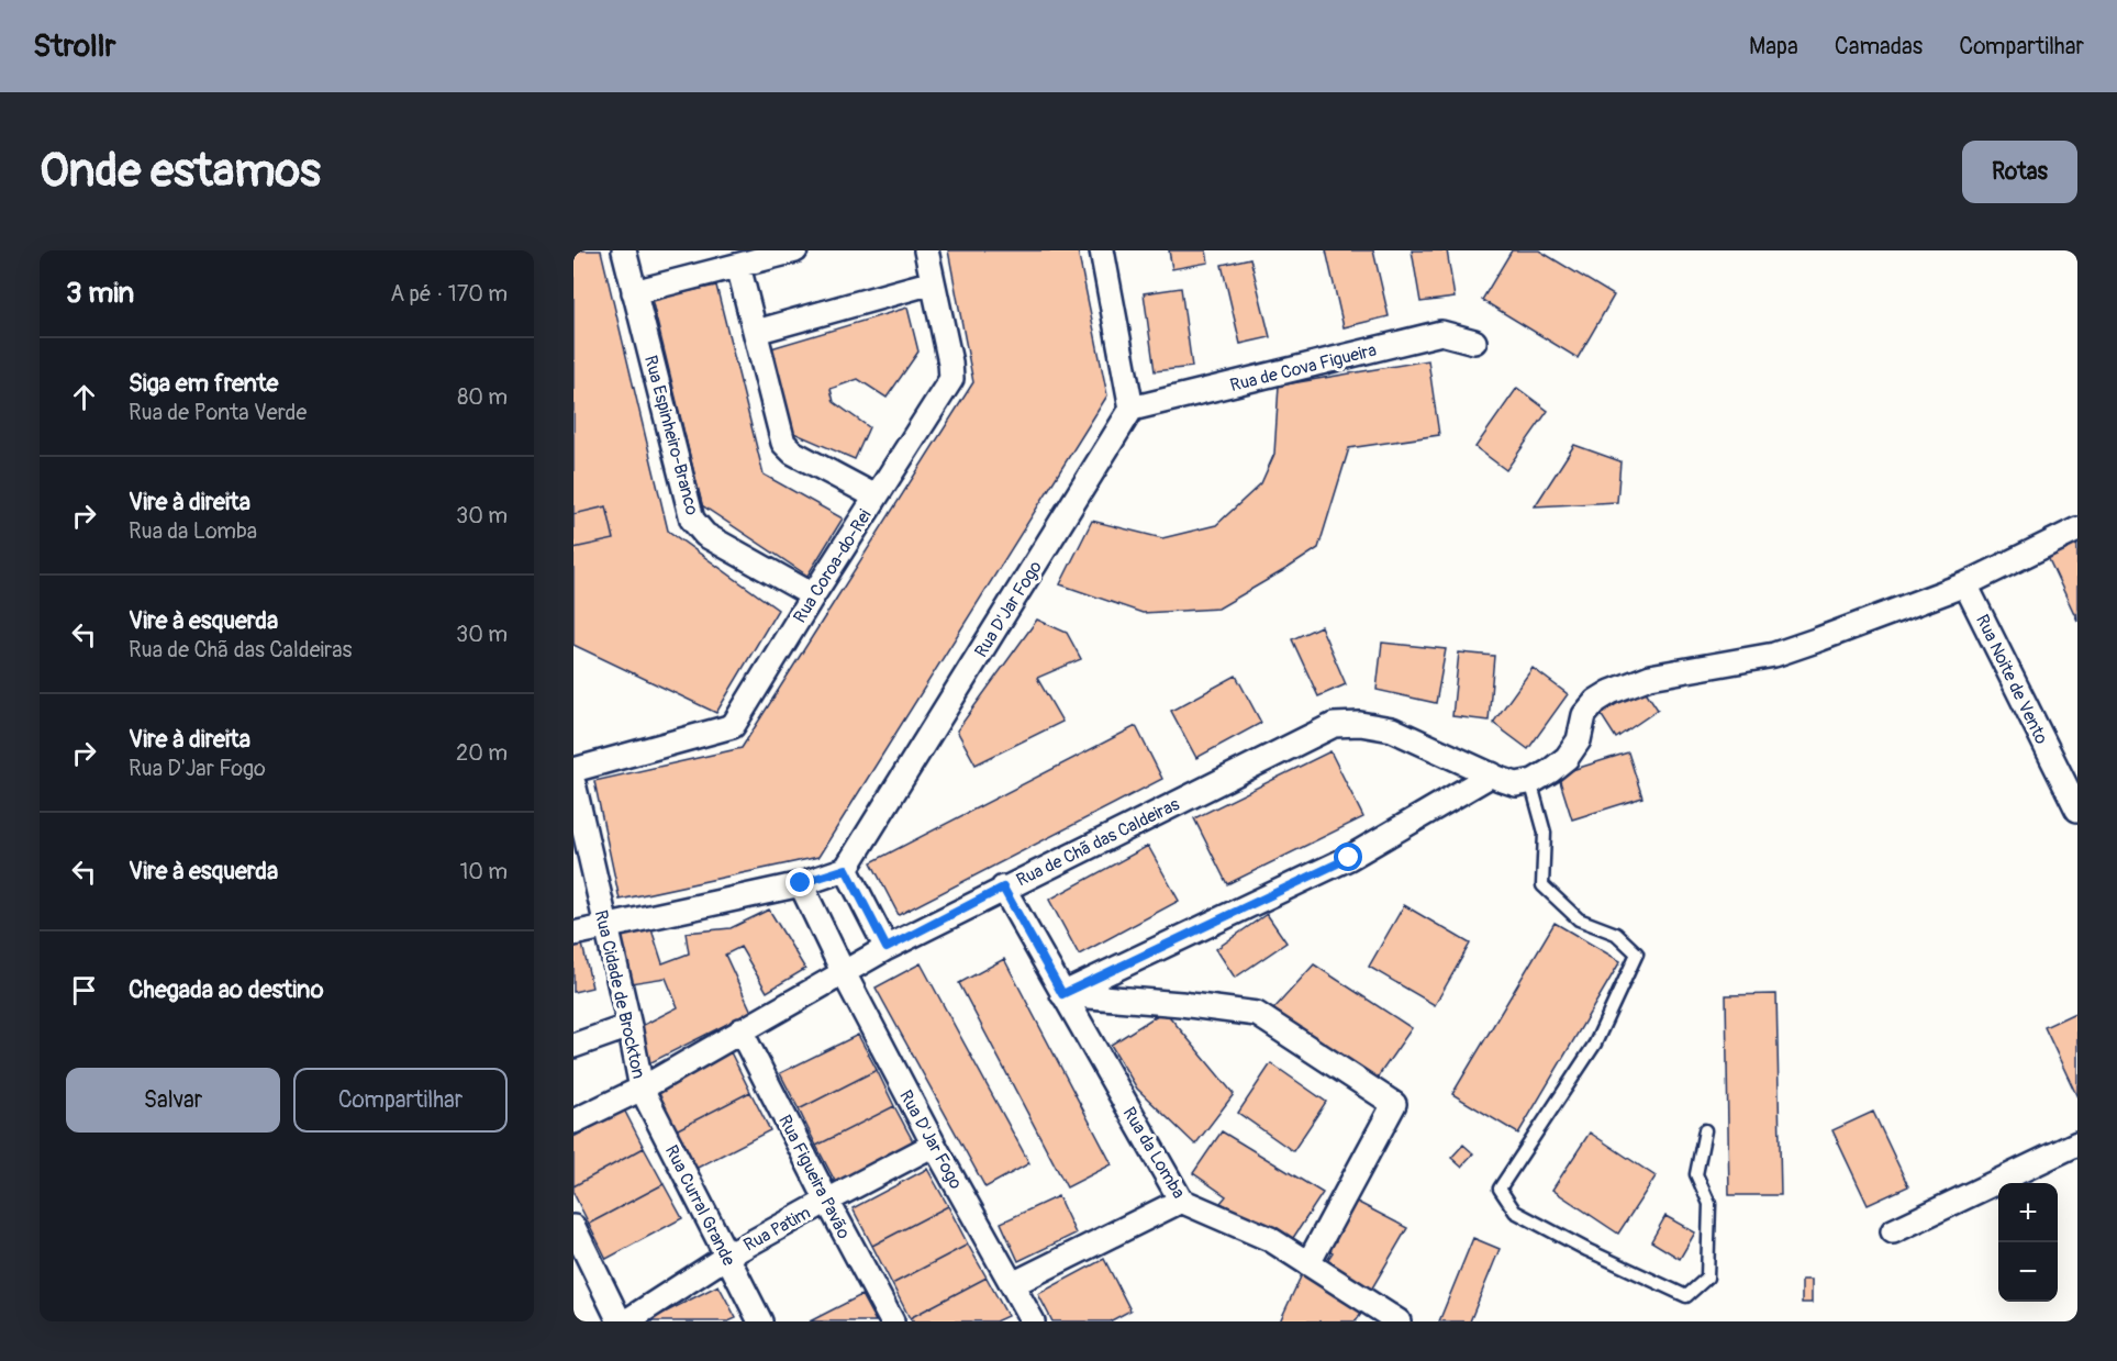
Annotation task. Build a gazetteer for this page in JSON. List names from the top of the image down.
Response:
{
  "streets": {
    "street": [
      "Rua de Cova Figueira",
      "Rua Espinheiro-Branco",
      "Rua Coroa-do-Rei",
      "Rua D'Jar Fogo",
      "Rua Noite de Vento",
      "Rua de Chã das Caldeiras",
      "Rua Cidade de Brockton",
      "Rua da Lomba",
      "Rua Figueira Pavão",
      "Rua Curral Grande",
      "Rua Patim"
    ]
  },
  "crossings": [
    ["Rua de Cova Figueira", "Rua D'Jar Fogo"],
    ["Rua Espinheiro-Branco", "Rua Coroa-do-Rei"],
    ["Rua D'Jar Fogo", "Rua de Chã das Caldeiras"],
    ["Rua D'Jar Fogo", "Rua Patim"],
    ["Rua de Chã das Caldeiras", "Rua Cidade de Brockton"],
    ["Rua de Chã das Caldeiras", "Rua da Lomba"],
    ["Rua de Chã das Caldeiras", "Rua Figueira Pavão"],
    ["Rua de Chã das Caldeiras", "Rua Curral Grande"],
    ["Rua Cidade de Brockton", "Rua Curral Grande"],
    ["Rua Figueira Pavão", "Rua Patim"],
    ["Rua Curral Grande", "Rua Patim"]
  ],
  "page": {
    "header": "Strollr",
    "nav": ["Mapa", "Camadas", "Compartilhar"],
    "buttons": [
      "Rotas",
      ["Salvar", "Compartilhar"]
    ],
    "title": "Onde estamos",
    "heading": ["3 min", "A pé · 170 m"],
    "list": [
      ["Siga em frente", "Rua de Ponta Verde", "80 m"],
      ["Vire à direita", "Rua da Lomba", "30 m"],
      ["Vire à esquerda", "Rua de Chã das Caldeiras", "30 m"],
      ["Vire à direita", "Rua D'Jar Fogo", "20 m"],
      ["Vire à esquerda", "10 m"],
      "Chegada ao destino"
    ],
    "map_buttons": ["+", "−"]
  }
}
